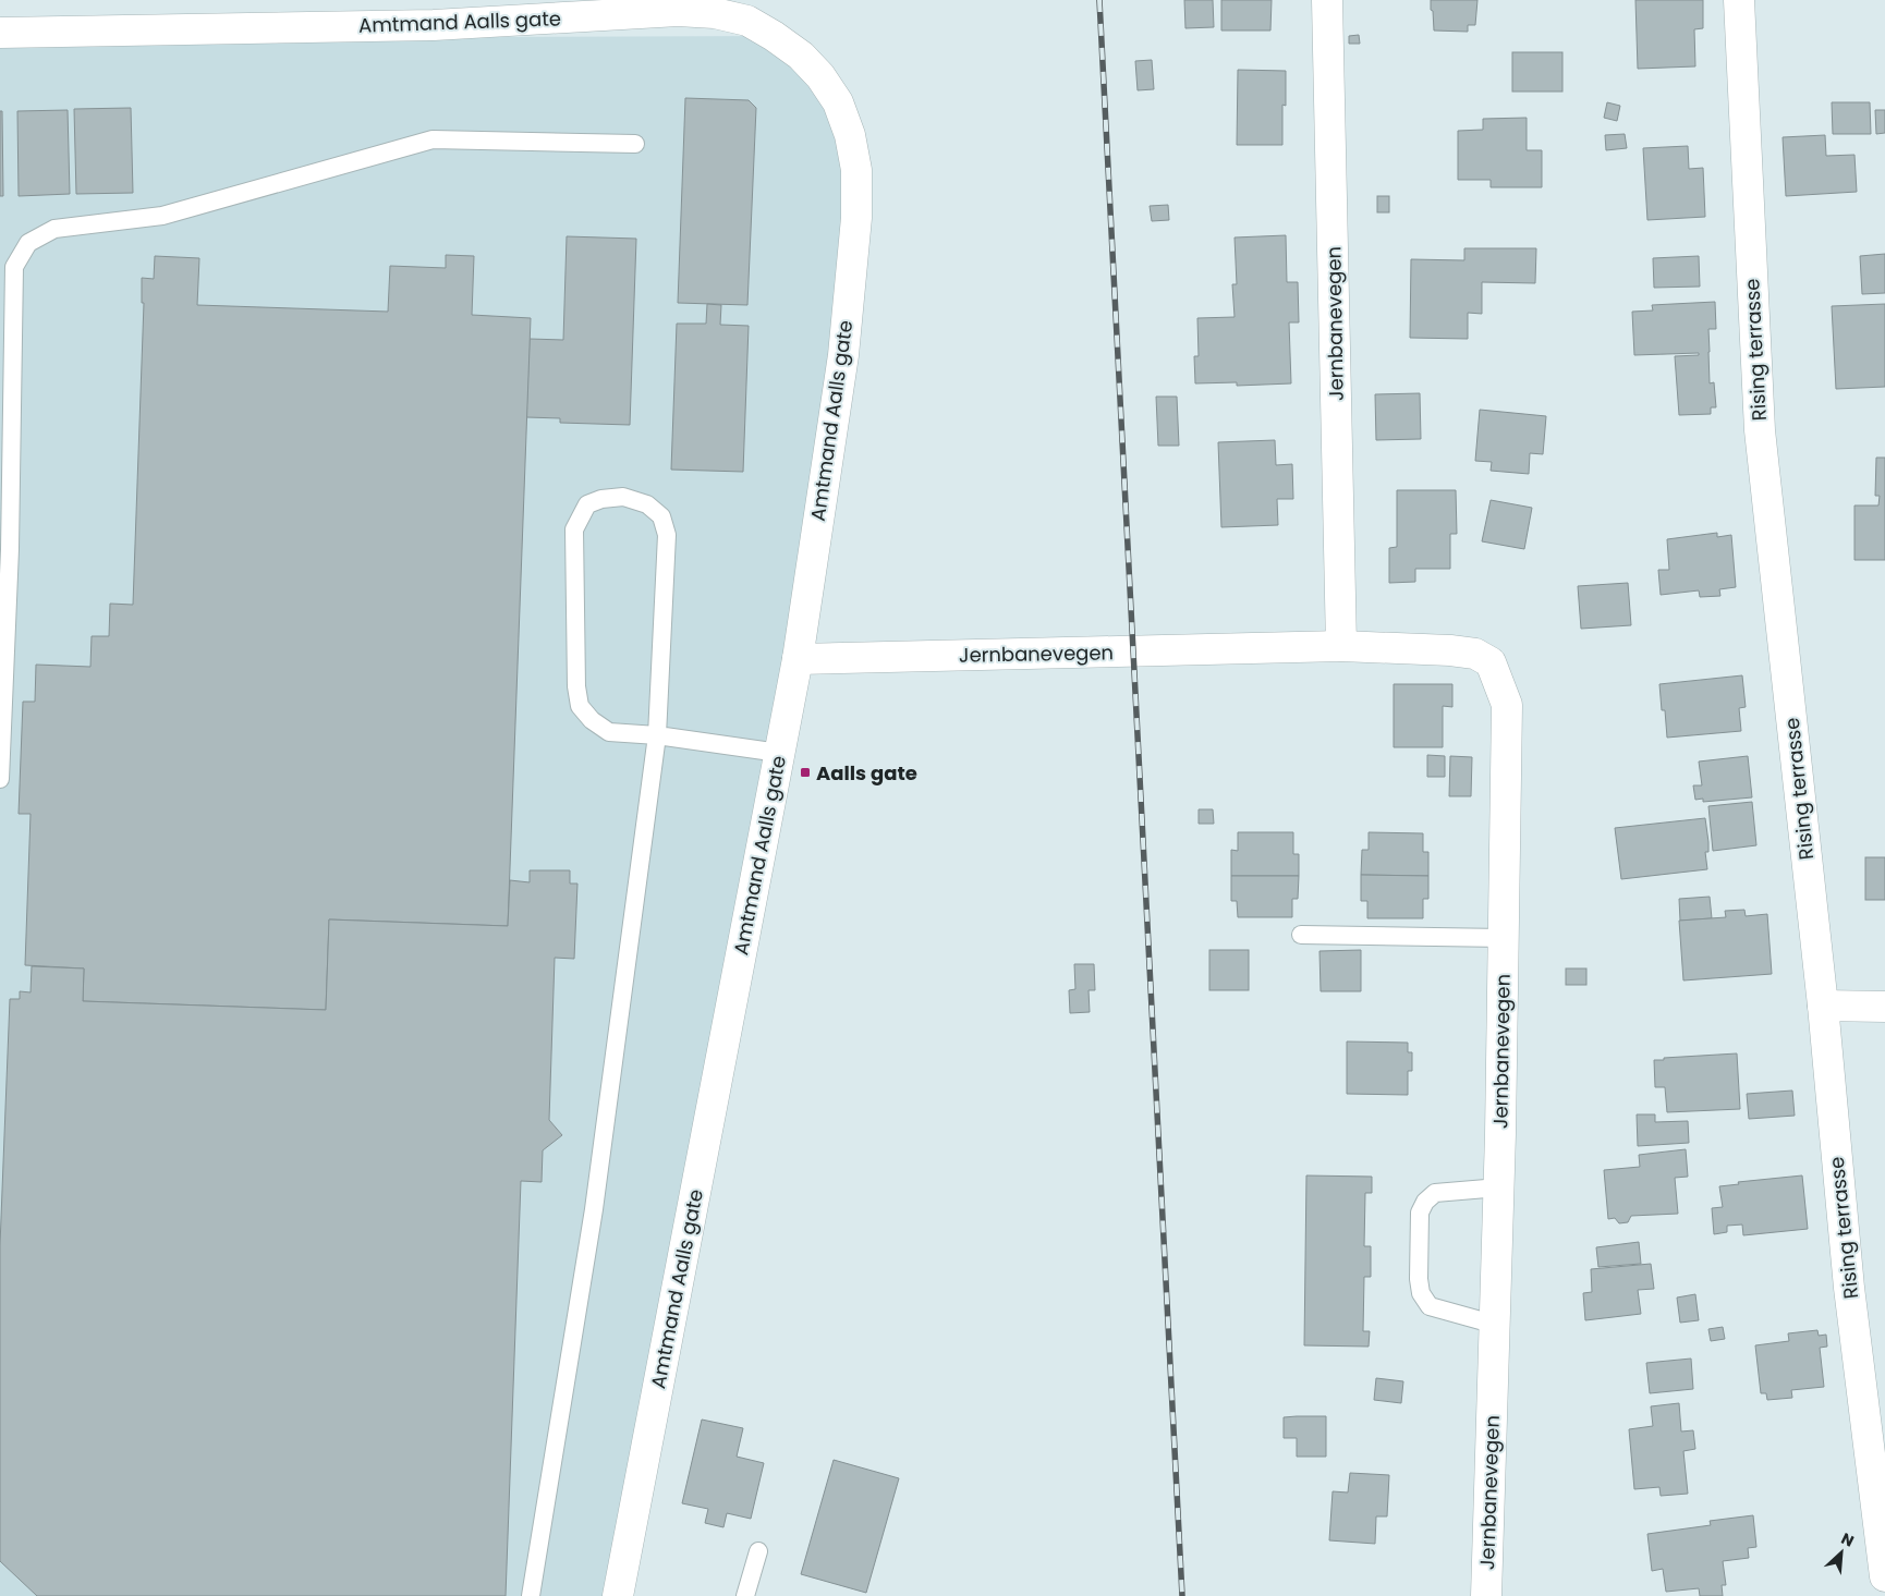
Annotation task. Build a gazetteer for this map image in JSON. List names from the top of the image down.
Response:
{
  "streets": {
    "street": ["Amtmand Aalls gate", "Jernbanevegen", "Rising terrasse"]
  },
  "crossings": [
    ["Amtmand Aalls gate", "Jernbanevegen"]
  ],
  "places": {
    "transit": ["Aalls gate"]
  },
  "north": "top right"
}
